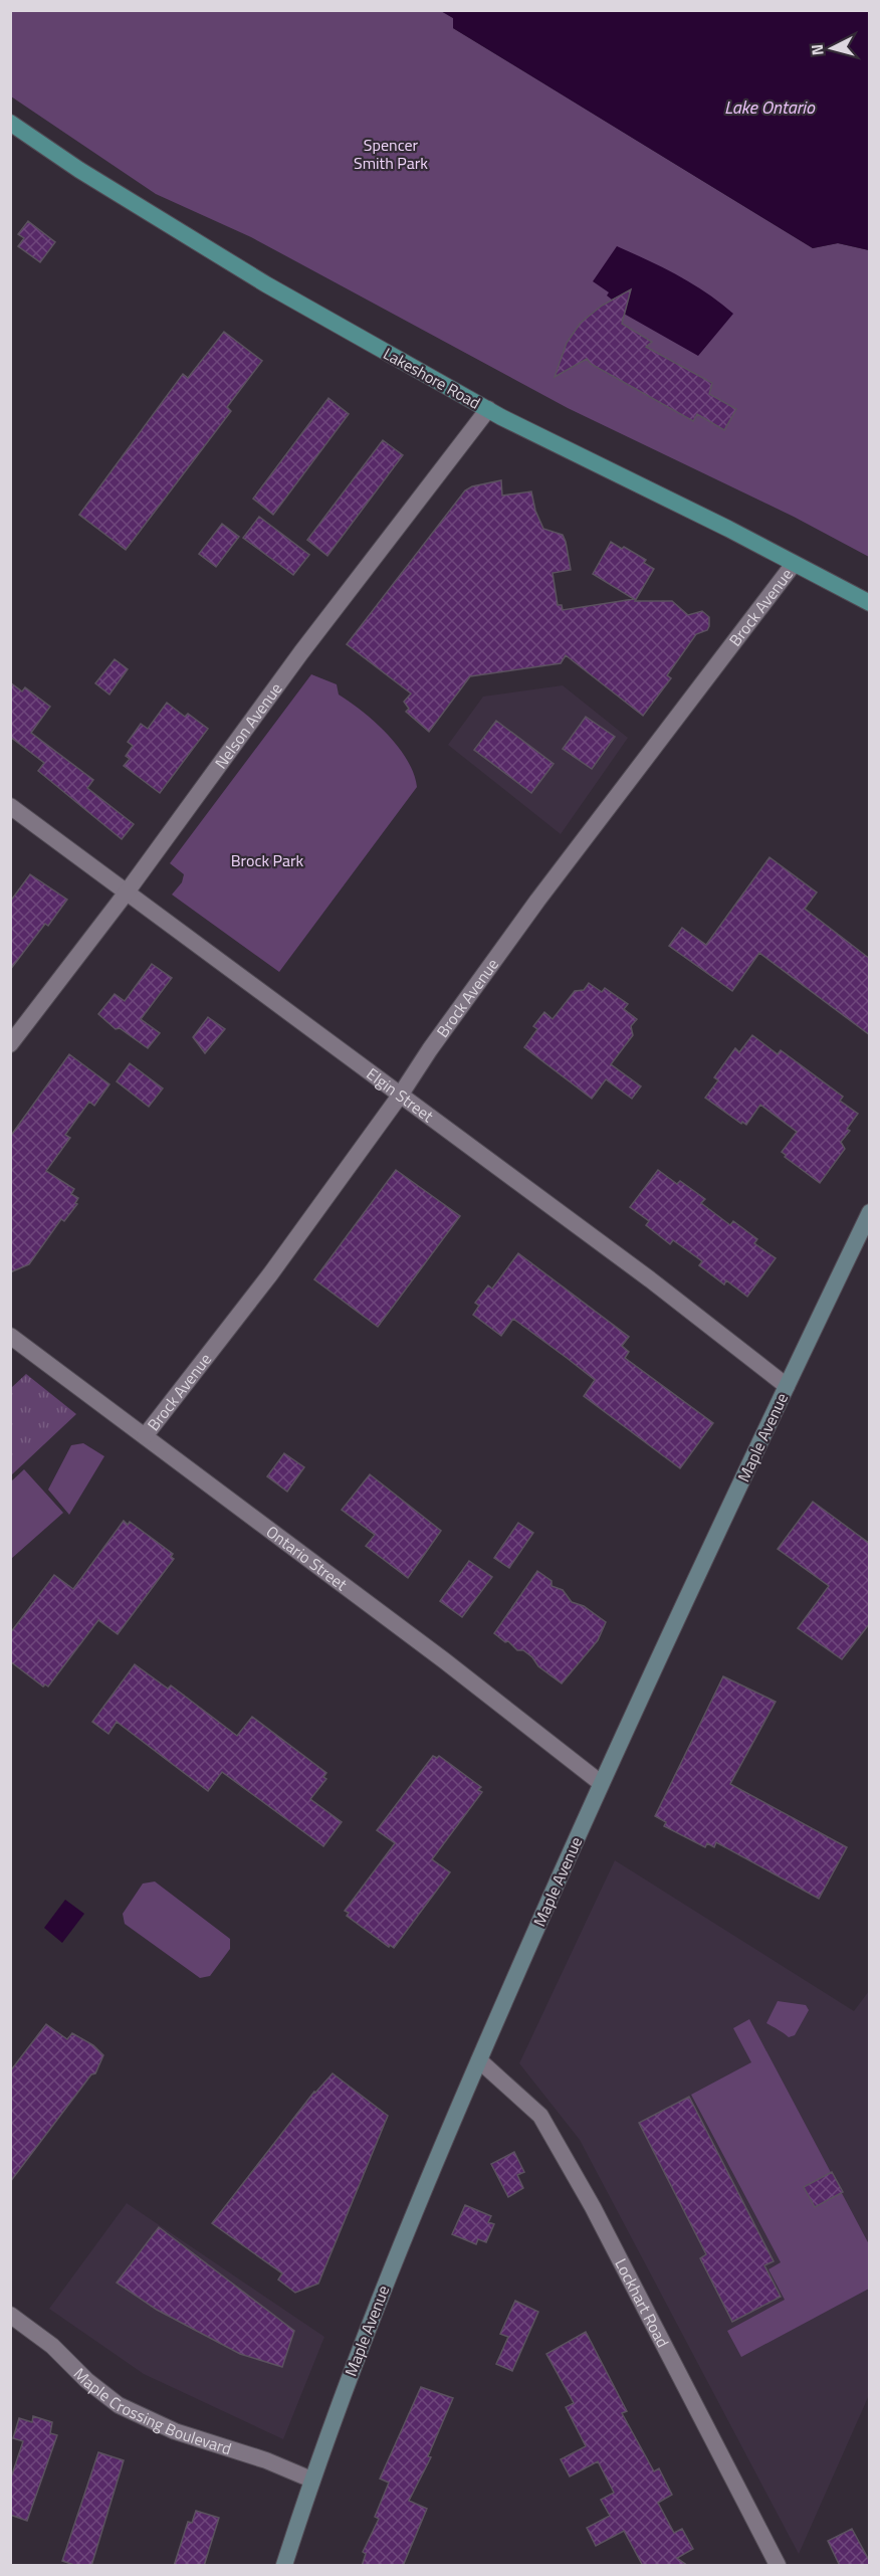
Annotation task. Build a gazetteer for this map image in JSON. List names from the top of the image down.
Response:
{
  "streets": {
    "main road": ["Lakeshore Road", "Maple Avenue"],
    "street": [
      "Brock Avenue",
      "Nelson Avenue",
      "Elgin Street",
      "Ontario Street",
      "Lockhart Road",
      "Maple Crossing Boulevard"
    ]
  },
  "crossings": [
    ["Lakeshore Road", "Brock Avenue"],
    ["Lakeshore Road", "Nelson Avenue"],
    ["Brock Avenue", "Elgin Street"],
    ["Brock Avenue", "Ontario Street"],
    ["Nelson Avenue", "Elgin Street"],
    ["Elgin Street", "Maple Avenue"],
    ["Maple Avenue", "Ontario Street"],
    ["Maple Avenue", "Lockhart Road"],
    ["Maple Avenue", "Maple Crossing Boulevard"]
  ],
  "water": ["Lake Ontario"],
  "parks": ["Spencer Smith Park", "Brock Park"],
  "north": "left"
}
